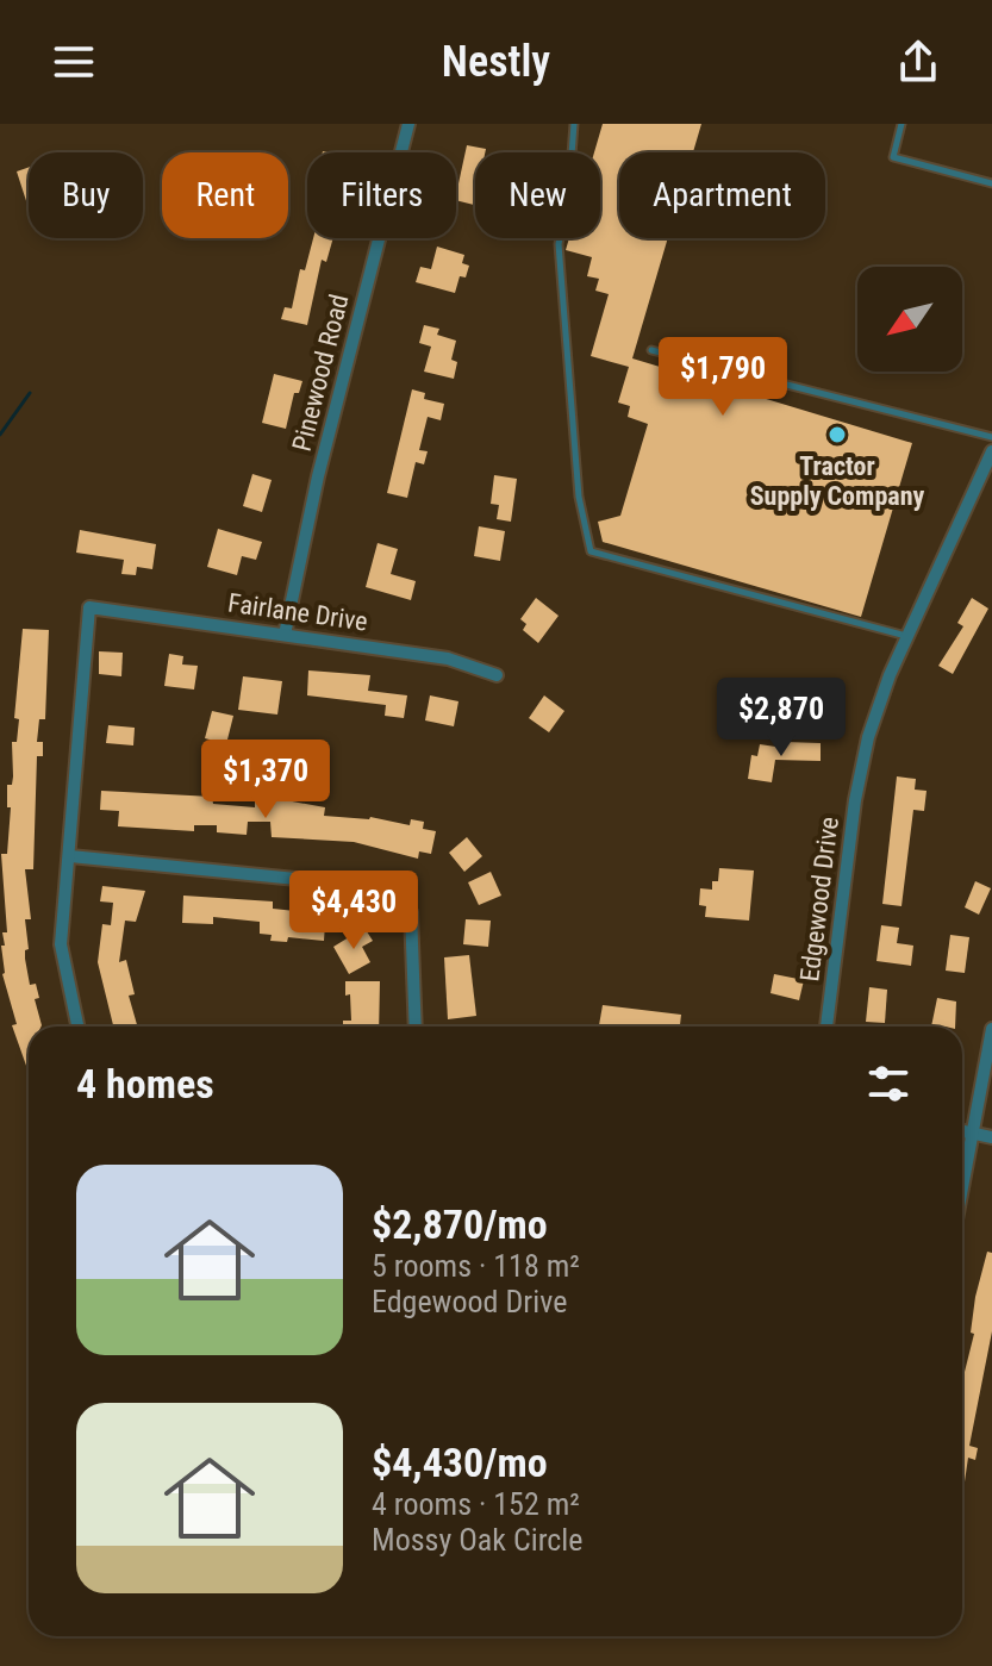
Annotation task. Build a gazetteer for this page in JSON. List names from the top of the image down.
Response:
{
  "streets": {
    "street": ["Pinewood Road", "Fairlane Drive", "Edgewood Drive"]
  },
  "crossings": [
    ["Pinewood Road", "Fairlane Drive"]
  ],
  "places": ["Tractor Supply Company"],
  "north": "bottom left",
  "page": {
    "header": "Nestly",
    "chip": [
      "Buy",
      "Rent",
      "Filters",
      "New",
      "Apartment"
    ],
    "price": [
      "$1,790",
      "$2,870",
      "$1,370",
      "$4,430"
    ],
    "heading": "4 homes",
    "list": [
      {
        "name": "$2,870/mo",
        "note": "5 rooms · 118 m² · Edgewood Drive"
      },
      {
        "name": "$4,430/mo",
        "note": "4 rooms · 152 m² · Mossy Oak Circle"
      }
    ]
  }
}
